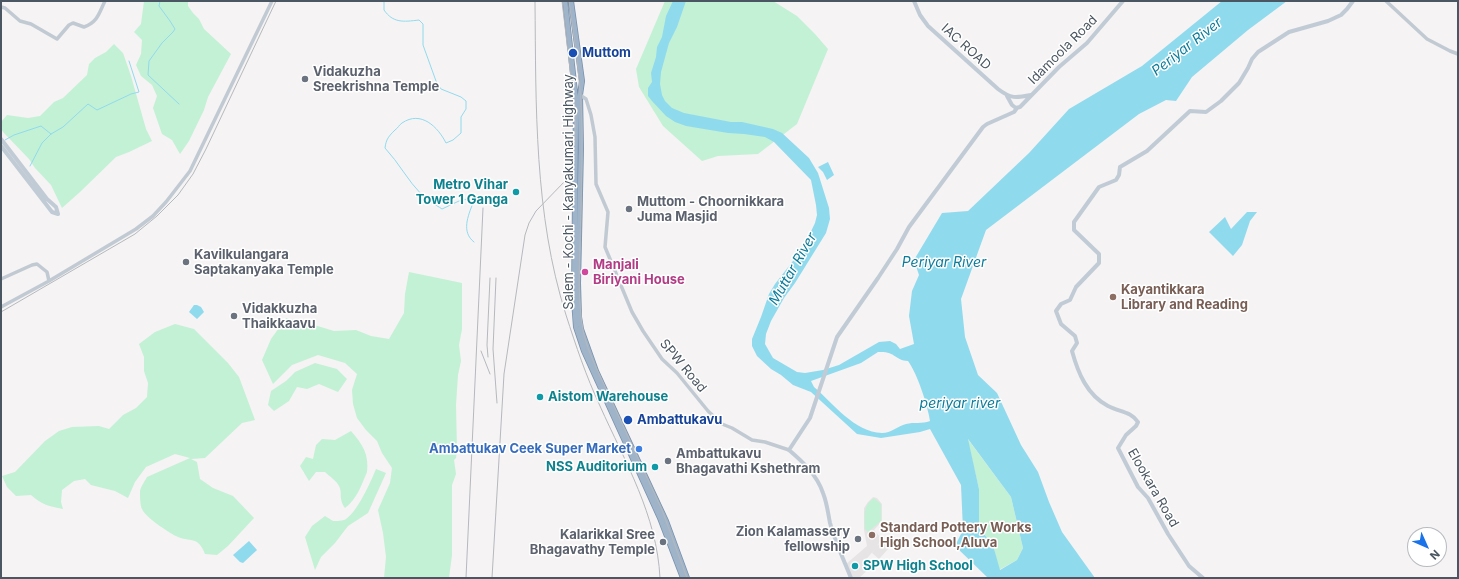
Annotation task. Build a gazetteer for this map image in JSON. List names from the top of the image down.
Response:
{
  "streets": {
    "highway": ["Salem - Kochi - Kanyakumari Highway"],
    "main road": [
      "IAC ROAD",
      "Idamoola Road",
      "SPW Road",
      "Elookara Road"
    ]
  },
  "crossings": [
    ["IAC ROAD", "Idamoola Road"],
    ["Salem - Kochi - Kanyakumari Highway", "SPW Road"]
  ],
  "water": ["Periyar River", "Muttar River", "periyar river"],
  "places": [
    "Muttom",
    "Vidakuzha Sreekrishna Temple",
    "Metro Vihar Tower 1 Ganga",
    "Muttom - Choornikkara Juma Masjid",
    "Kavilkulangara Saptakanyaka Temple",
    "Manjali Biriyani House",
    "Kayantikkara Library and Reading",
    "Vidakkuzha Thaikkaavu",
    "Aistom Warehouse",
    "Ambattukavu",
    "Ambattukav Ceek Super Market",
    "Ambattukavu Bhagavathi Kshethram",
    "NSS Auditorium",
    "Standard Pottery Works High School,Aluva",
    "Zion Kalamassery fellowship",
    "Kalarikkal Sree Bhagavathy Temple",
    "SPW High School"
  ],
  "north": "bottom right"
}
